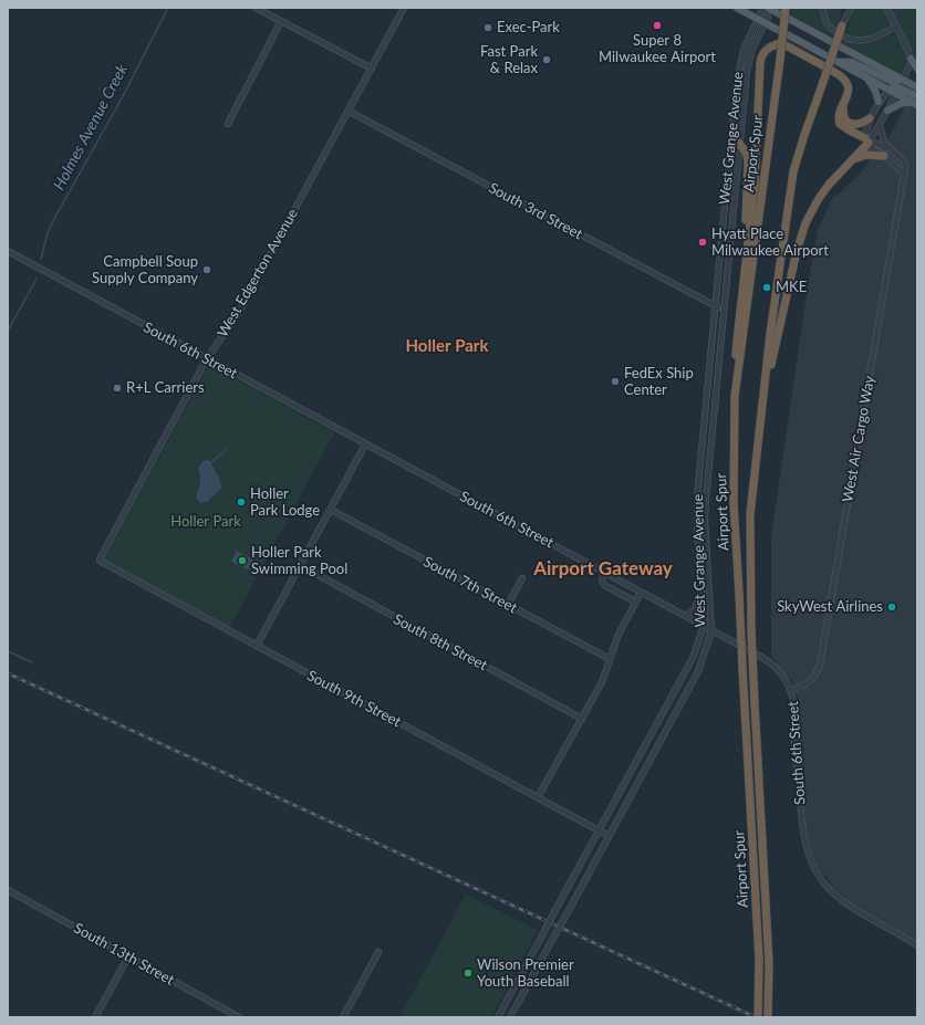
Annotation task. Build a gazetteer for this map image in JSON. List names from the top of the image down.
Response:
{
  "streets": {
    "highway": ["Airport Spur"],
    "street": [
      "West Grange Avenue",
      "South 3rd Street",
      "West Edgerton Avenue",
      "South 6th Street",
      "West Air Cargo Way",
      "South 7th Street",
      "South 8th Street",
      "South 9th Street",
      "South 13th Street"
    ]
  },
  "crossings": [
    ["West Grange Avenue", "South 3rd Street"],
    ["West Grange Avenue", "South 6th Street"],
    ["West Grange Avenue", "South 9th Street"],
    ["South 3rd Street", "West Edgerton Avenue"],
    ["West Edgerton Avenue", "South 6th Street"],
    ["West Edgerton Avenue", "South 9th Street"],
    ["South 6th Street", "West Air Cargo Way"]
  ],
  "districts": ["Holler Park", "Airport Gateway"],
  "water": ["Holmes Avenue Creek"],
  "parks": ["Holler Park"],
  "places": [
    "Super 8 Milwaukee Airport",
    "Exec-Park",
    "Fast Park & Relax",
    "Hyatt Place Milwaukee Airport",
    "Campbell Soup Supply Company",
    "MKE",
    "FedEx Ship Center",
    "R+L Carriers",
    "Holler Park Lodge",
    "Holler Park Swimming Pool",
    "SkyWest Airlines",
    "Wilson Premier Youth Baseball"
  ]
}
